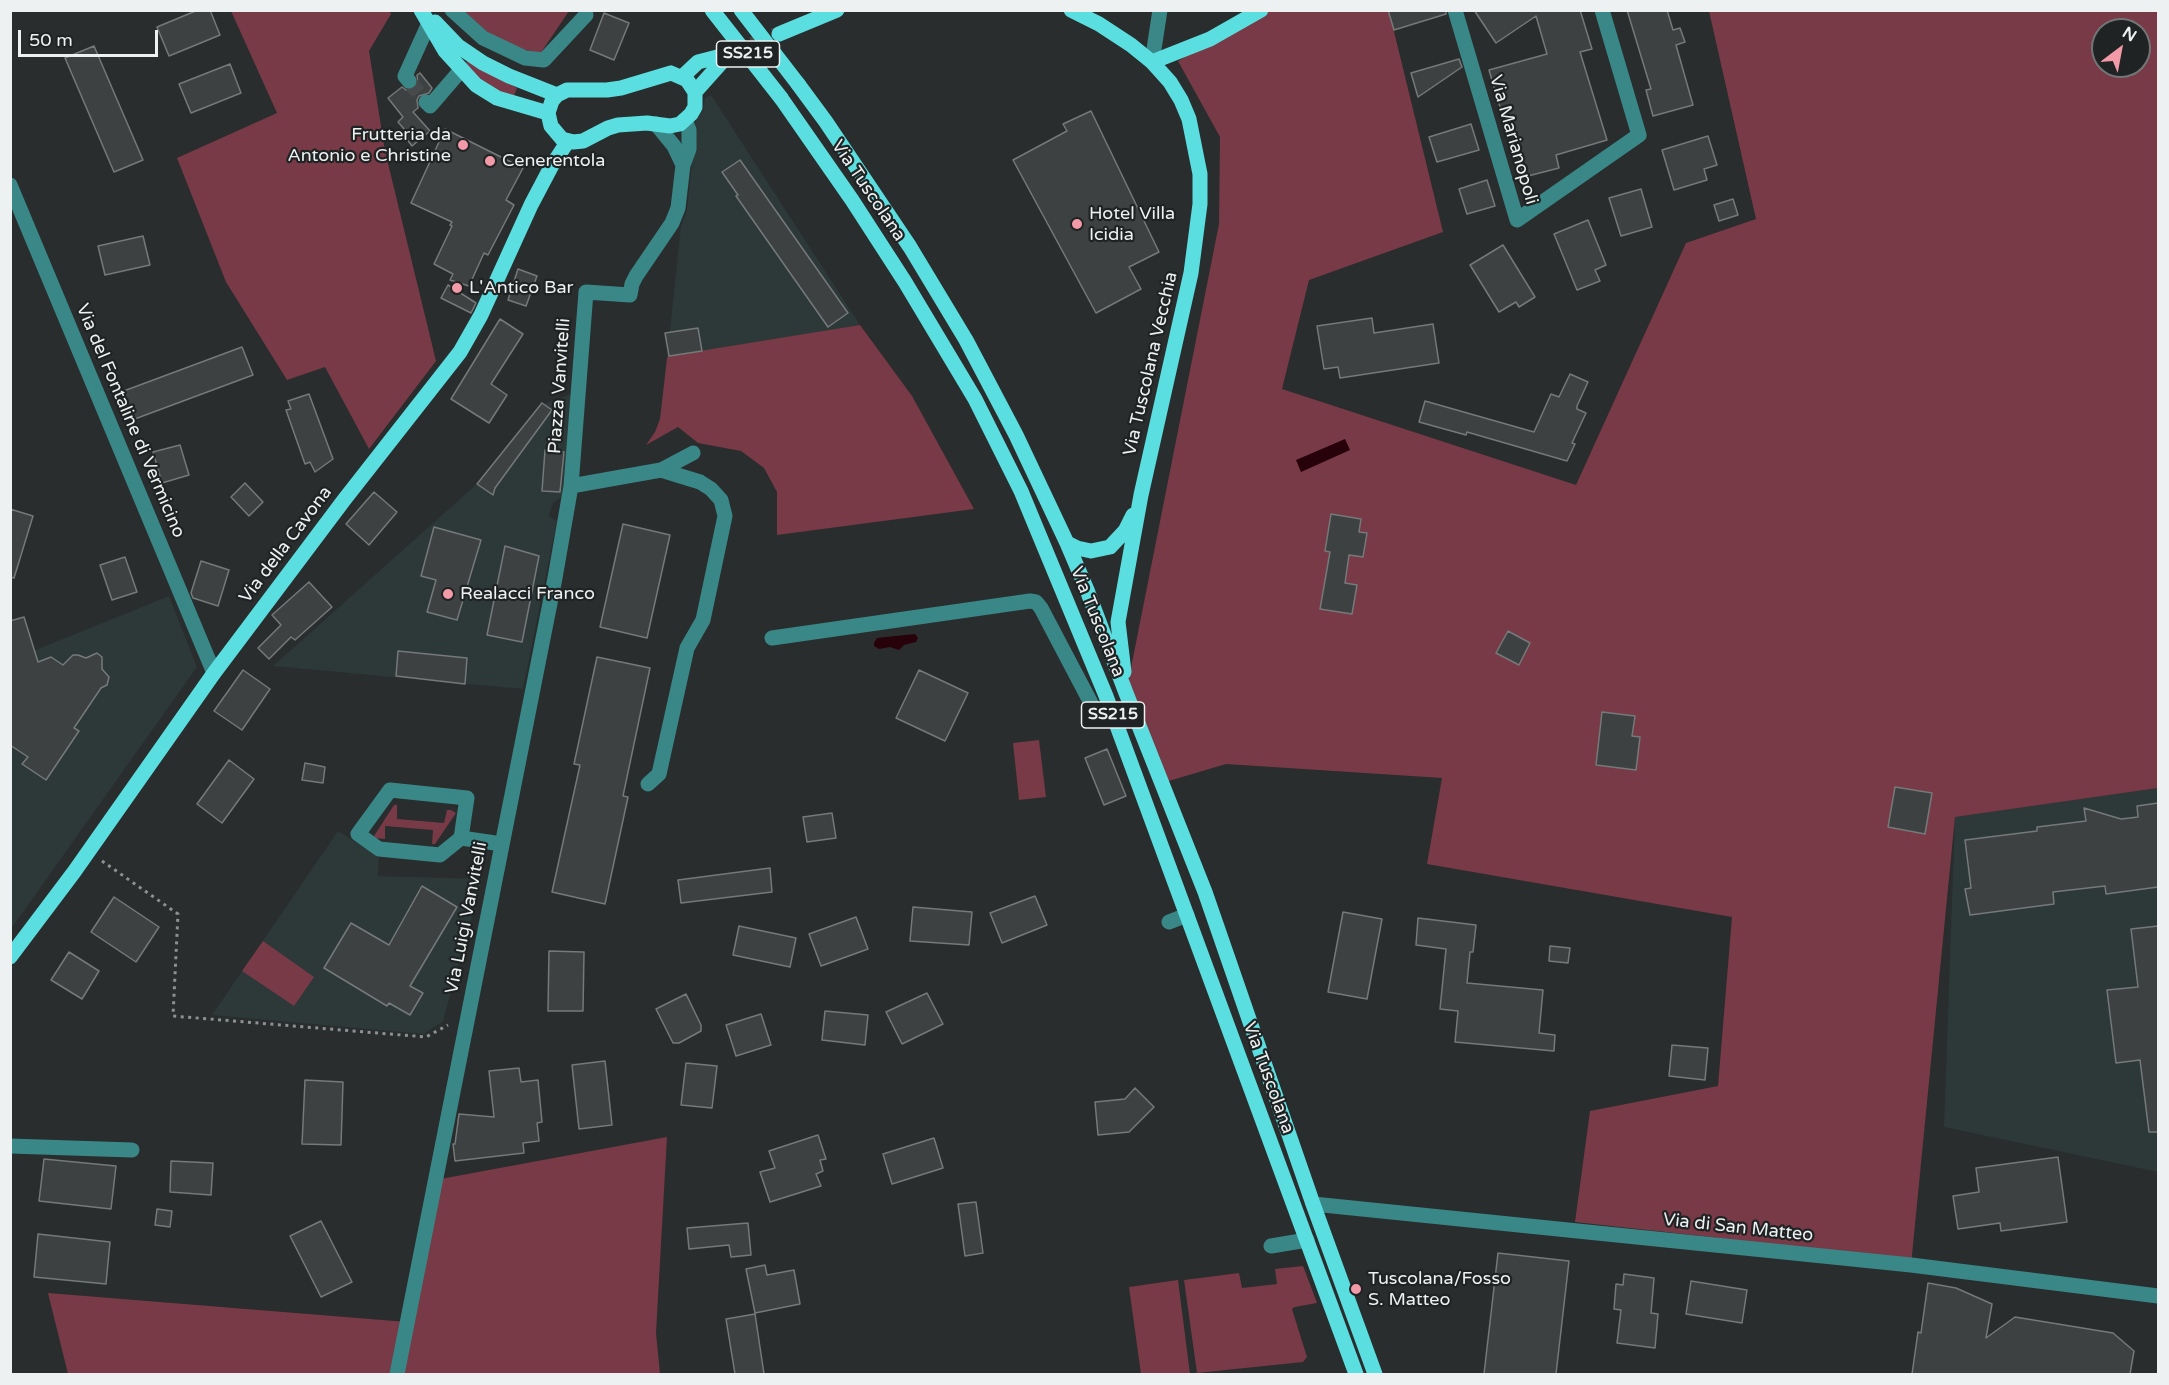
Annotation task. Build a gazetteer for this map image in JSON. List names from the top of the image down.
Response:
{
  "streets": {
    "main road": [
      "SS215",
      "Via Tuscolana",
      "Via Tuscolana Vecchia",
      "Via della Cavona"
    ],
    "street": [
      "Via Marianopoli",
      "Piazza Vanvitelli",
      "Via del Fontaline di Vermicino",
      "Via Luigi Vanvitelli",
      "Via di San Matteo"
    ]
  },
  "crossings": [
    ["Via Tuscolana", "Via di San Matteo"],
    ["Piazza Vanvitelli", "Via Luigi Vanvitelli"],
    ["Via del Fontaline di Vermicino", "Via della Cavona"]
  ],
  "places": [
    "Frutteria da Antonio e Christine",
    "Cenerentola",
    "Hotel Villa Icidia",
    "L'Antico Bar",
    "Realacci Franco",
    "Tuscolana/Fosso S. Matteo"
  ],
  "scale_bar": "50 m",
  "north": "top right"
}
